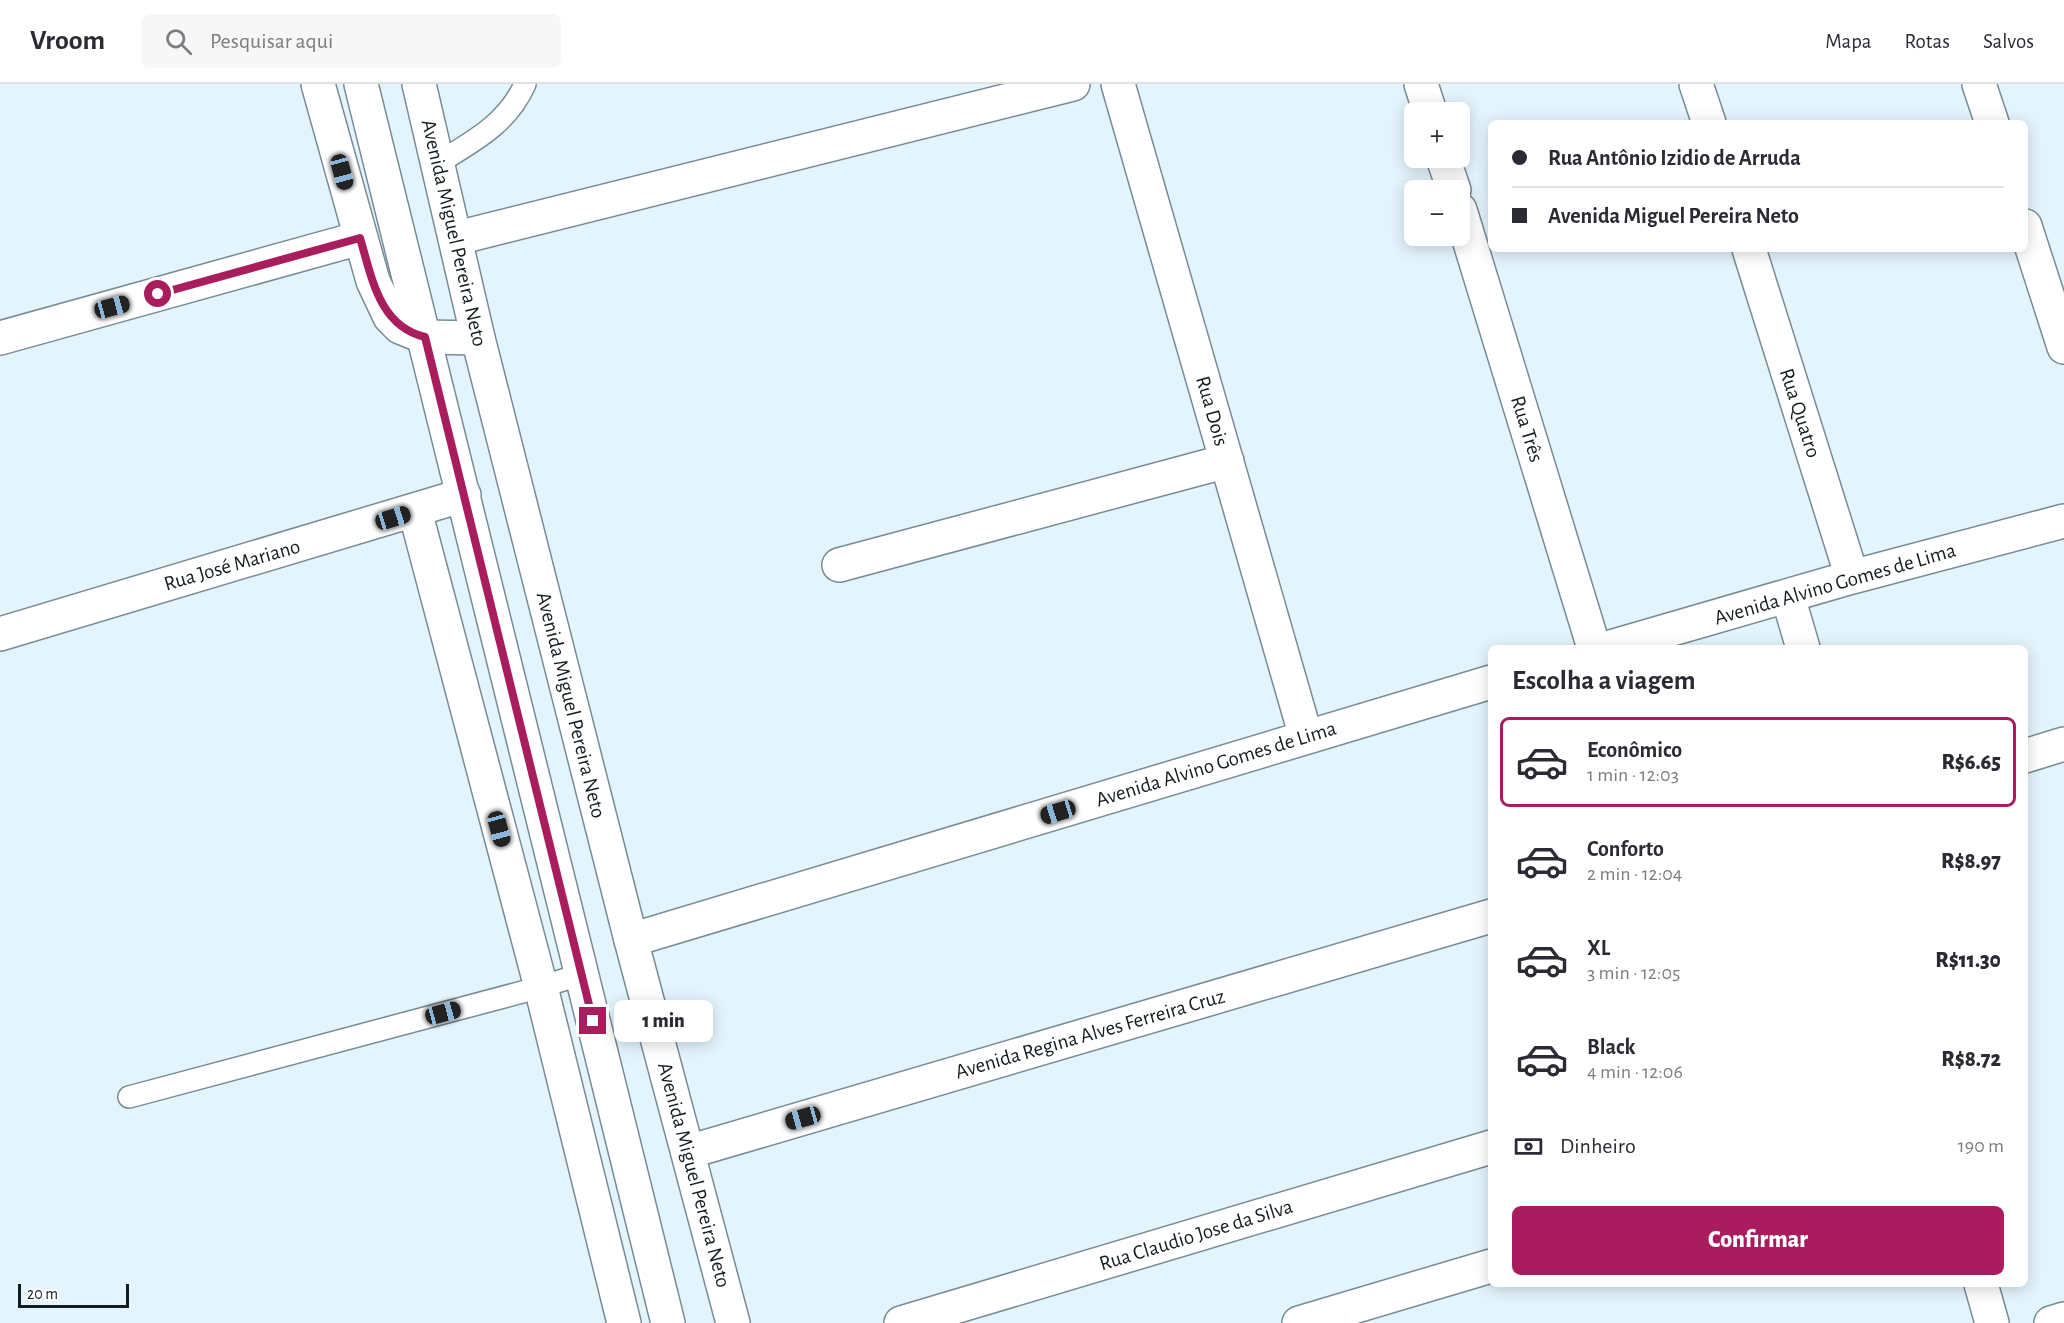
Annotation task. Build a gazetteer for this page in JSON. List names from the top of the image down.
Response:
{
  "streets": {
    "street": [
      "Avenida Miguel Pereira Neto",
      "Rua Dois",
      "Rua Quatro",
      "Rua Três",
      "Rua José Mariano",
      "Avenida Alvino Gomes de Lima",
      "Avenida Regina Alves Ferreira Cruz",
      "Rua Claudio Jose da Silva"
    ]
  },
  "crossings": [
    ["Avenida Miguel Pereira Neto", "Avenida Alvino Gomes de Lima"],
    ["Avenida Miguel Pereira Neto", "Avenida Regina Alves Ferreira Cruz"],
    ["Rua Dois", "Avenida Alvino Gomes de Lima"],
    ["Rua Quatro", "Avenida Alvino Gomes de Lima"]
  ],
  "scale_bar": "20 m",
  "page": {
    "header": "Vroom",
    "search": "Pesquisar aqui",
    "nav": ["Mapa", "Rotas", "Salvos"],
    "map_buttons": ["+", "−"],
    "banner": ["Rua Antônio Izidio de Arruda", "Avenida Miguel Pereira Neto"],
    "heading": "Escolha a viagem",
    "list": [
      {
        "name": "Econômico",
        "note": "1 min · 12:03",
        "value": "R$6.65"
      },
      {
        "name": "Conforto",
        "note": "2 min · 12:04",
        "value": "R$8.97"
      },
      {
        "name": "XL",
        "note": "3 min · 12:05",
        "value": "R$11.30"
      },
      {
        "name": "Black",
        "note": "4 min · 12:06",
        "value": "R$8.72"
      }
    ],
    "bubble": "1 min",
    "pay": ["Dinheiro", "190 m"],
    "buttons": "Confirmar",
    "scale": "20 m"
  }
}
